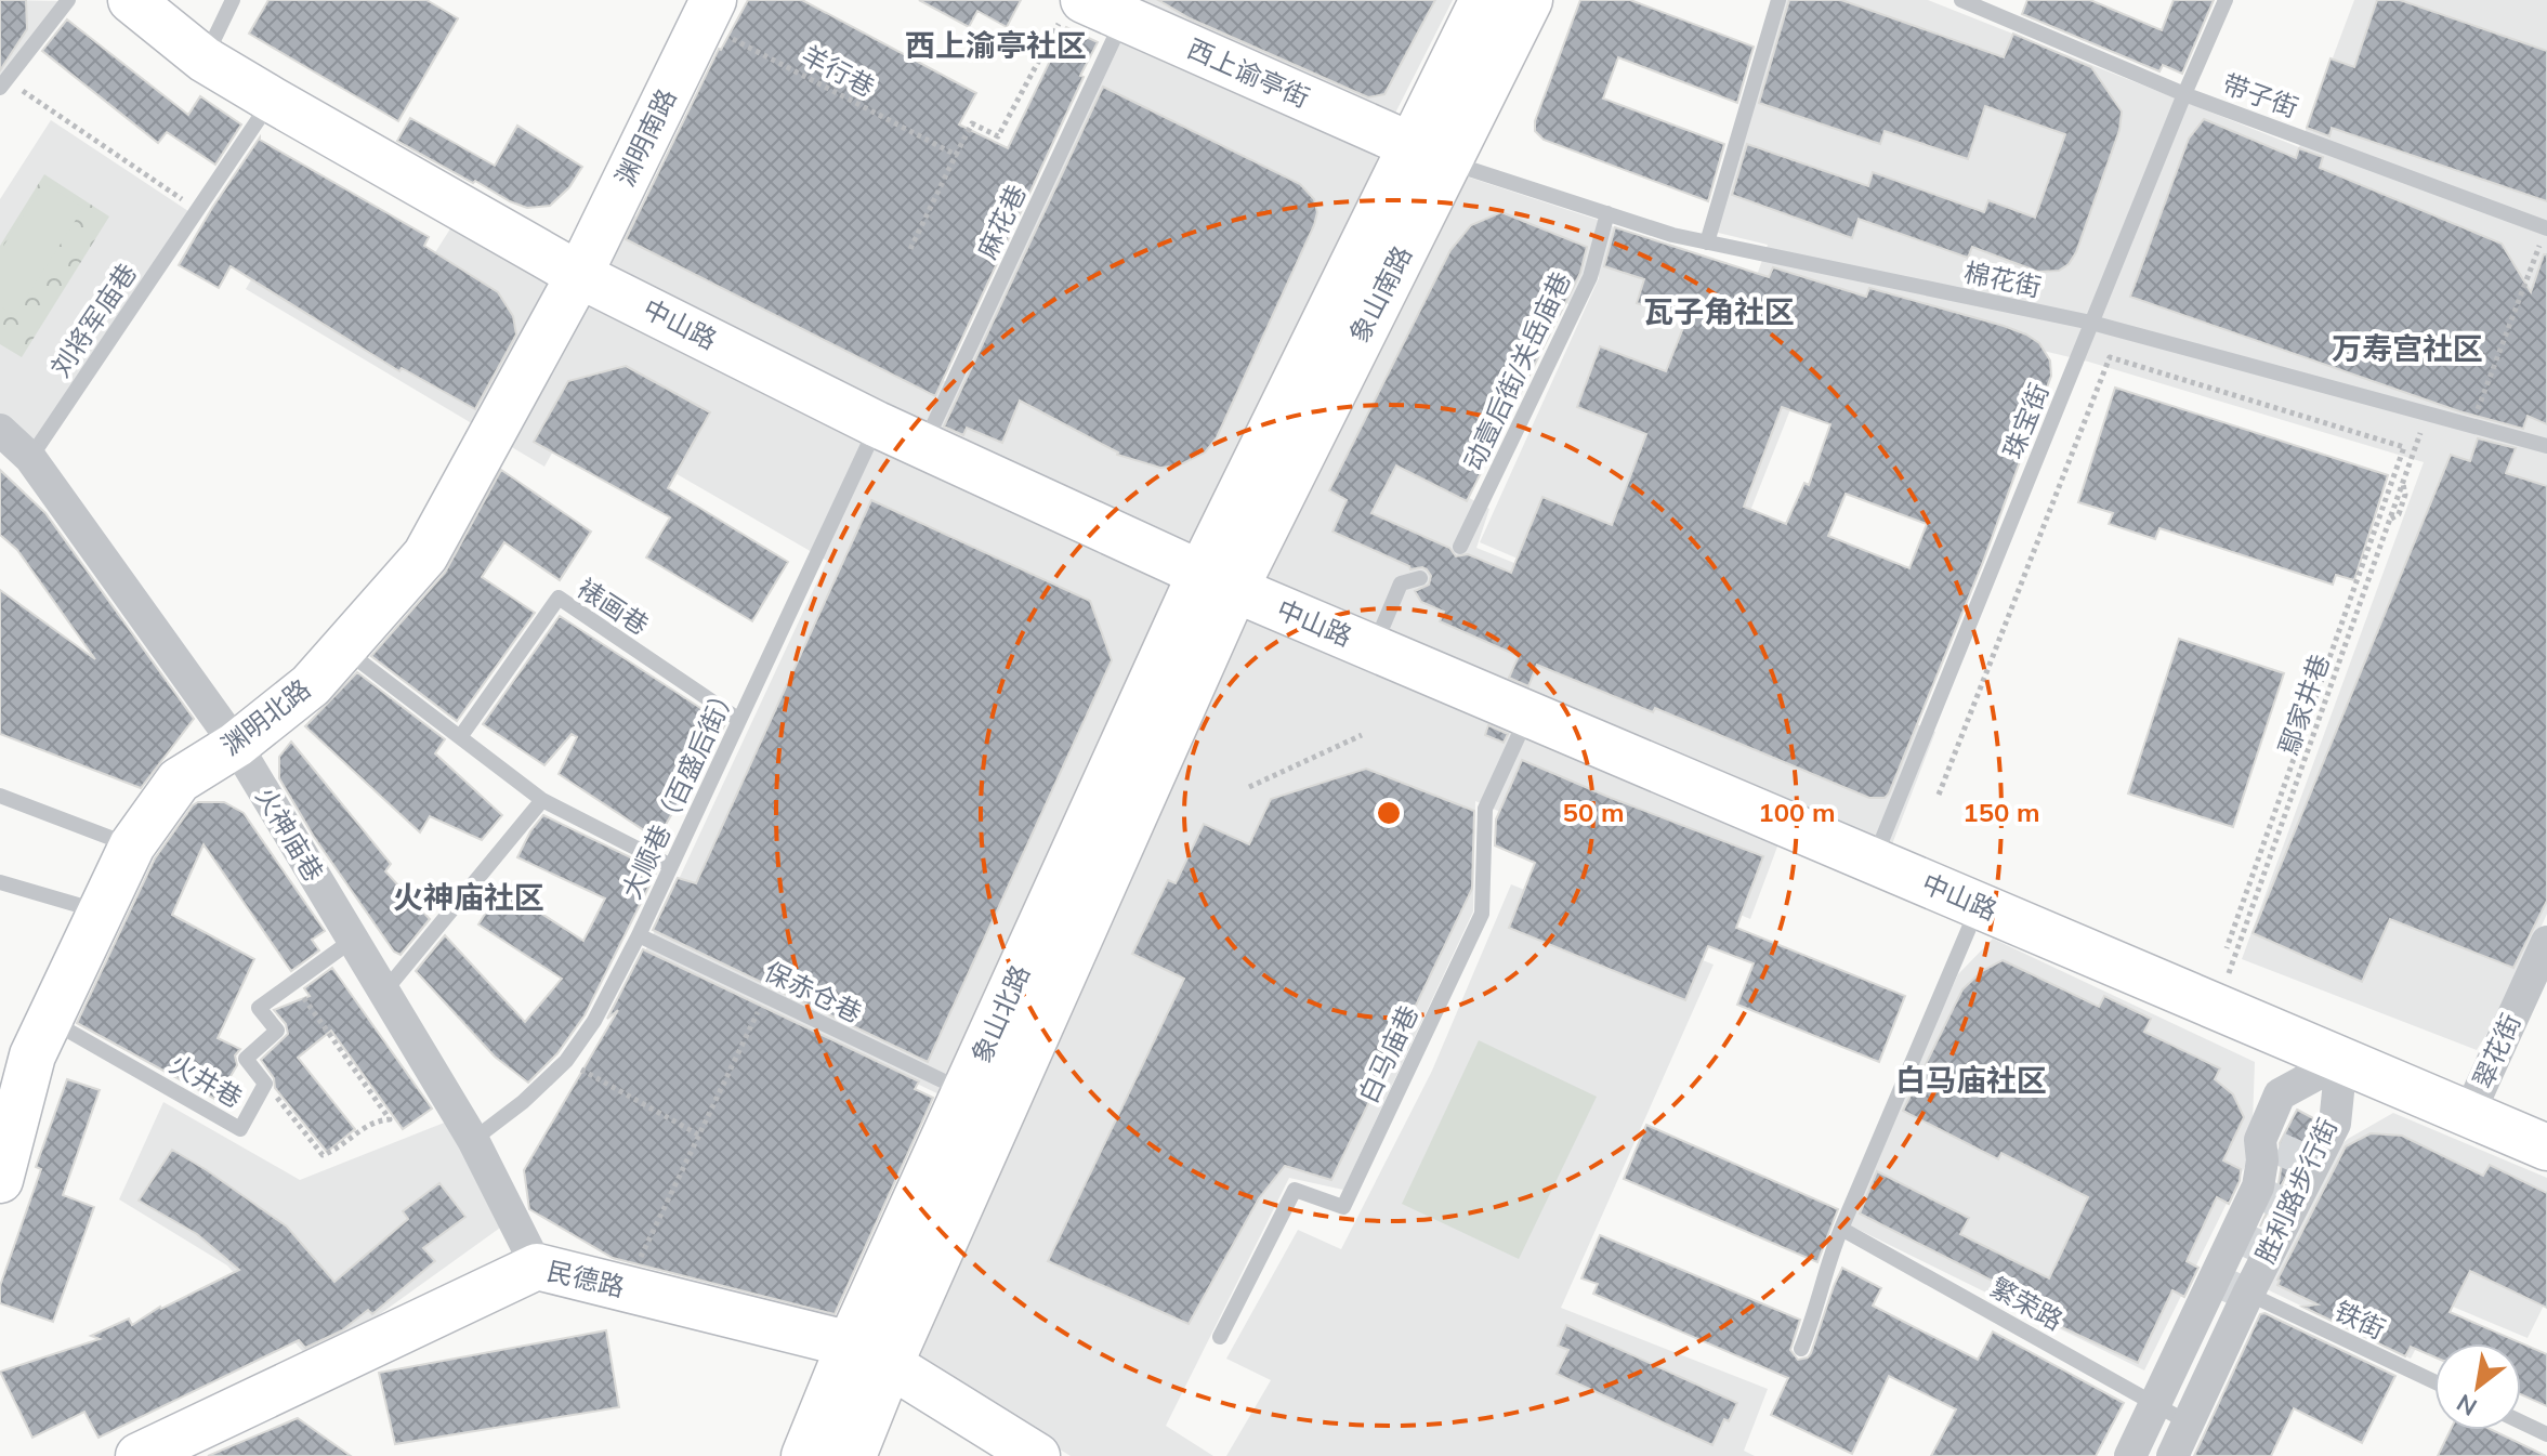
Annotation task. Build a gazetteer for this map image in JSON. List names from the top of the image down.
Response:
{
  "streets": {
    "main road": [
      "西上谕亭街",
      "渊明南路",
      "象山南路",
      "中山路",
      "渊明北路",
      "象山北路",
      "民德路"
    ],
    "street": ["火神庙巷", "翠花街", "胜利路步行街"],
    "lane": [
      "带子街",
      "麻花巷",
      "棉花街",
      "刘将军庙巷",
      "动壹后街/关岳庙巷",
      "珠宝街",
      "裱画巷",
      "大顺巷（百盛后街）",
      "保赤仓巷",
      "白马庙巷",
      "火井巷",
      "繁荣路",
      "铁街"
    ],
    "path": ["羊行巷", "鄢家井巷"]
  },
  "crossings": [
    ["羊行巷", "渊明南路"],
    ["西上谕亭街", "麻花巷"],
    ["西上谕亭街", "棉花街"],
    ["西上谕亭街", "象山南路"],
    ["带子街", "珠宝街"],
    ["渊明南路", "中山路"],
    ["渊明南路", "渊明北路"],
    ["麻花巷", "中山路"],
    ["棉花街", "象山南路"],
    ["棉花街", "动壹后街/关岳庙巷"],
    ["棉花街", "珠宝街"],
    ["棉花街", "鄢家井巷"],
    ["象山南路", "中山路"],
    ["象山南路", "象山北路"],
    ["刘将军庙巷", "中山路"],
    ["刘将军庙巷", "火神庙巷"],
    ["中山路", "珠宝街"],
    ["中山路", "鄢家井巷"],
    ["中山路", "渊明北路"],
    ["中山路", "大顺巷（百盛后街）"],
    ["中山路", "象山北路"],
    ["中山路", "翠花街"],
    ["中山路", "白马庙巷"],
    ["中山路", "胜利路步行街"],
    ["裱画巷", "大顺巷（百盛后街）"],
    ["渊明北路", "火神庙巷"],
    ["渊明北路", "火井巷"],
    ["大顺巷（百盛后街）", "火神庙巷"],
    ["大顺巷（百盛后街）", "保赤仓巷"],
    ["火神庙巷", "火井巷"],
    ["火神庙巷", "民德路"],
    ["保赤仓巷", "象山北路"],
    ["象山北路", "民德路"],
    ["胜利路步行街", "繁荣路"],
    ["胜利路步行街", "铁街"]
  ],
  "districts": [
    "西上渝亭社区",
    "瓦子角社区",
    "万寿宫社区",
    "火神庙社区",
    "白马庙社区"
  ],
  "north": "bottom left",
  "rings": ["50 m", "100 m", "150 m"]
}
